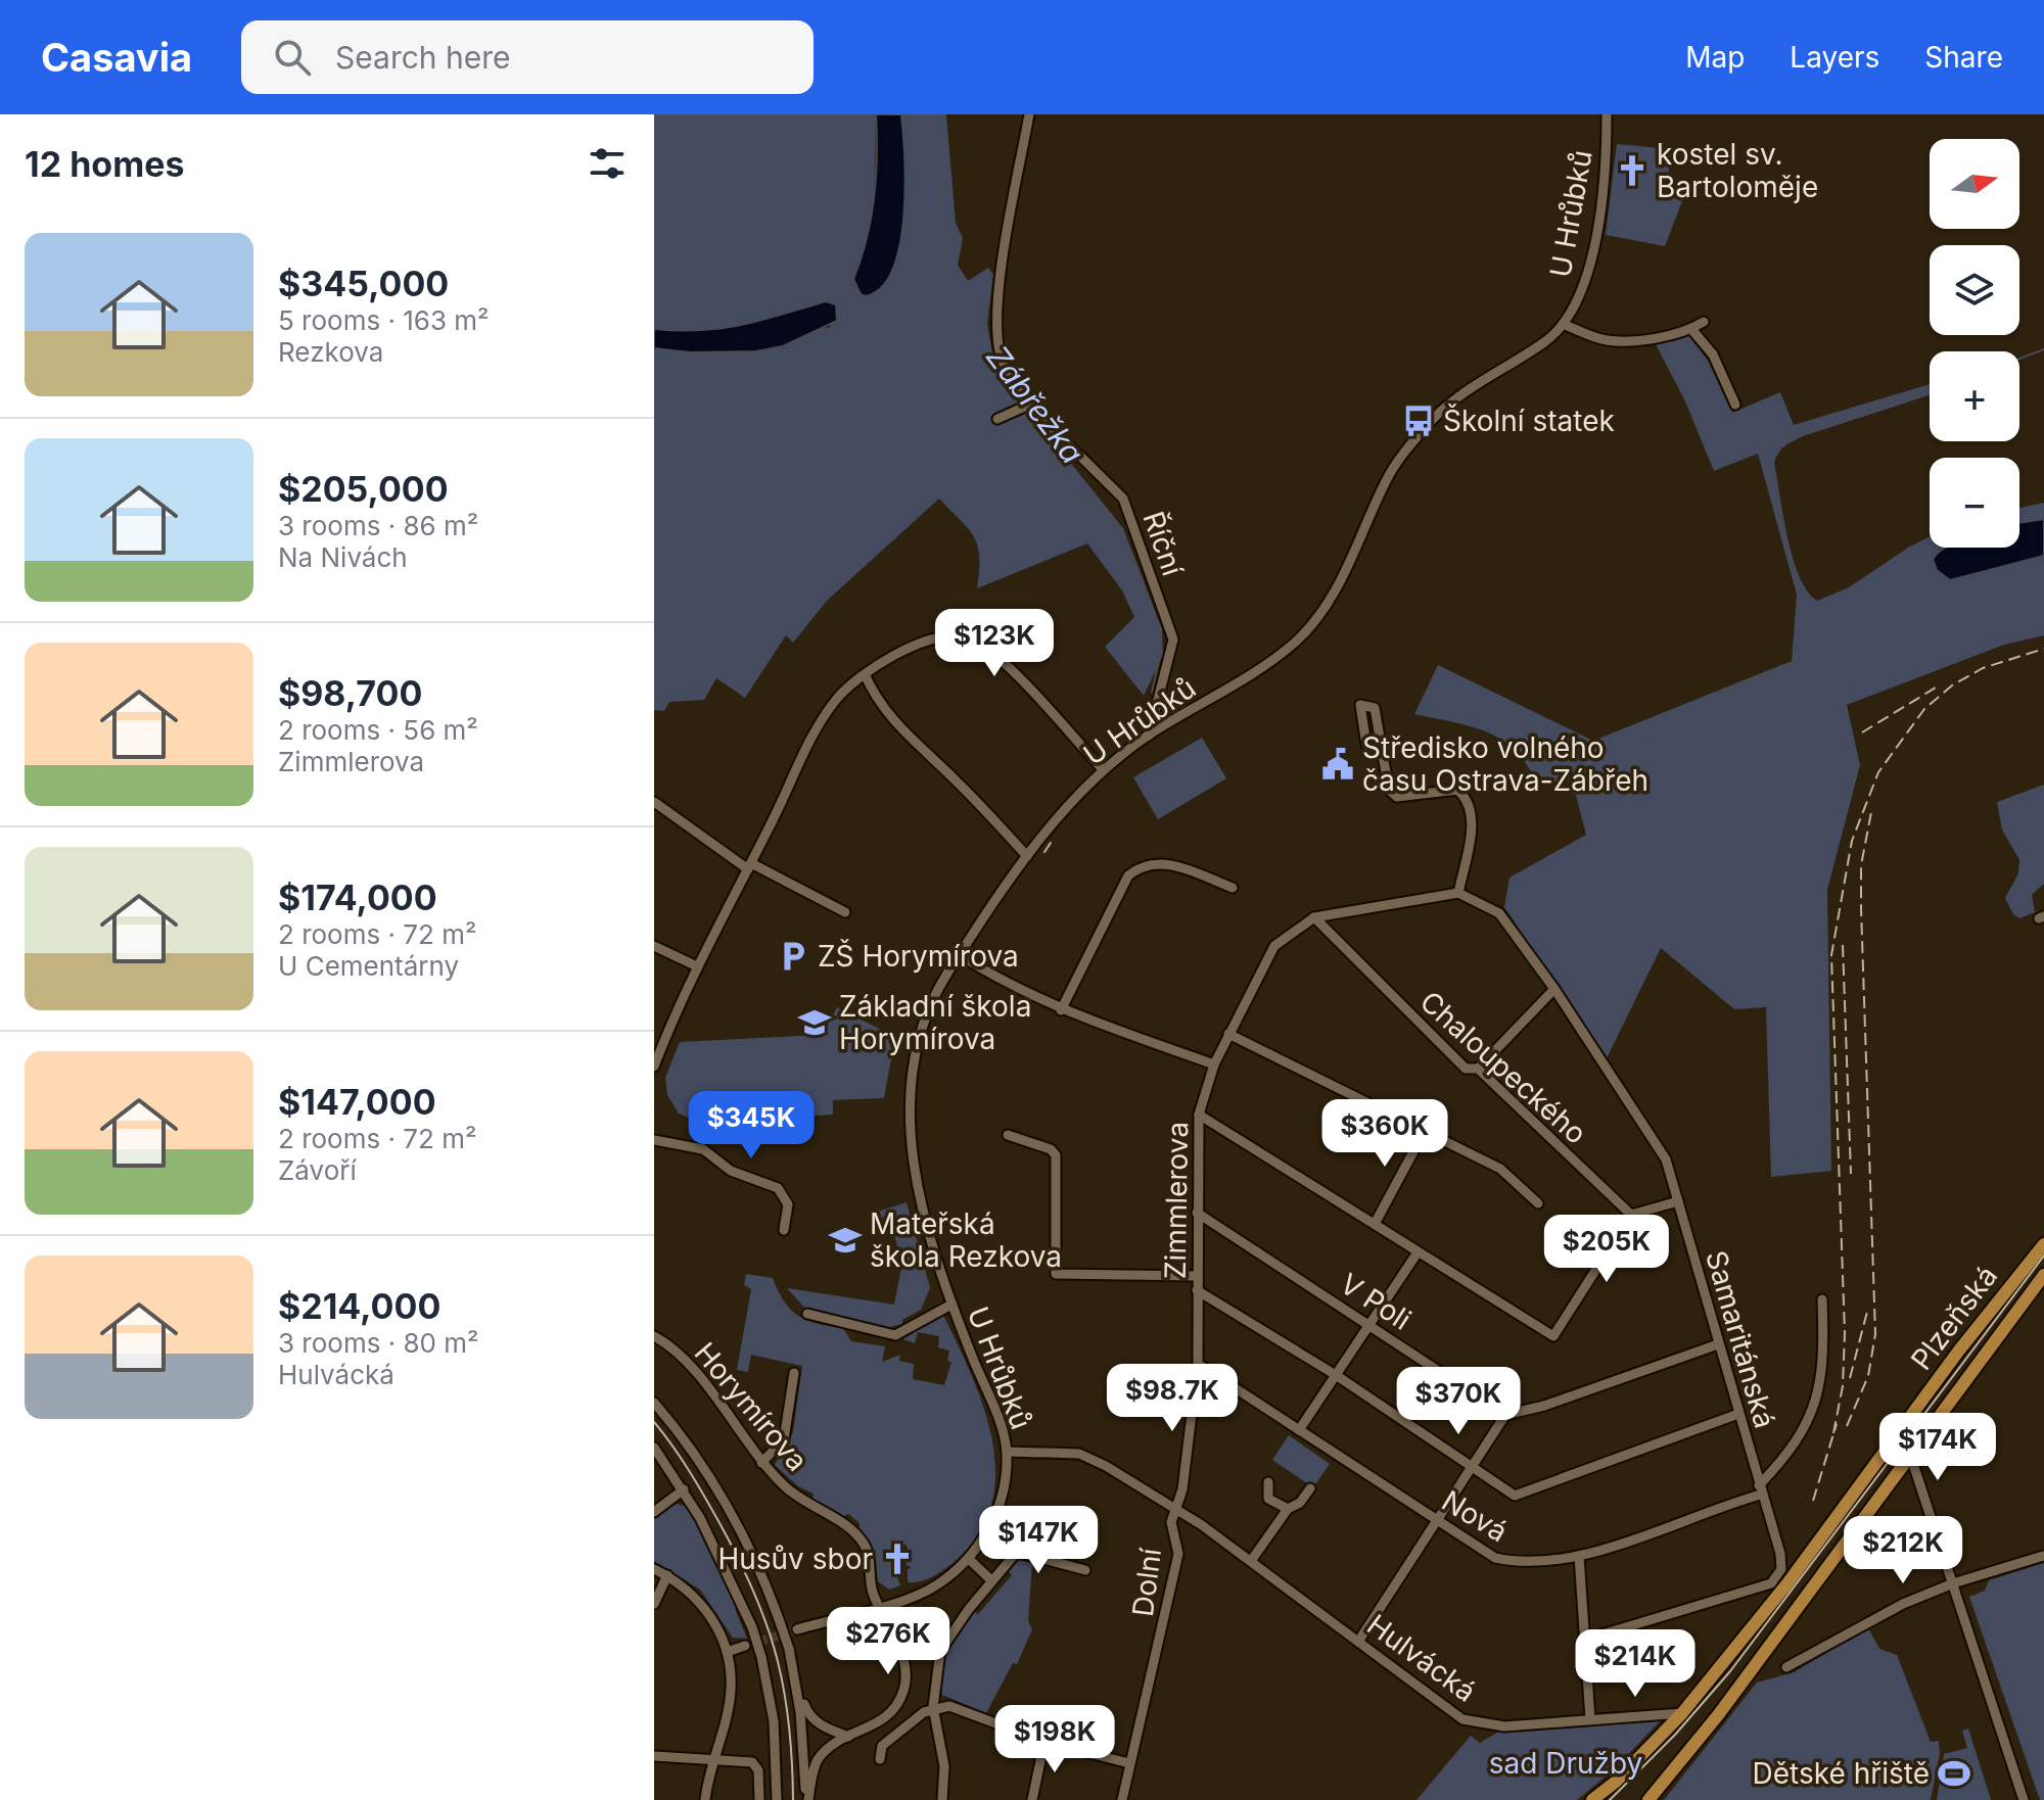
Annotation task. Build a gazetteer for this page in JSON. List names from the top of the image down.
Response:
{
  "streets": {
    "main road": ["Plzeňská"],
    "street": [
      "U Hrůbků",
      "Říční",
      "Chaloupeckého",
      "Zimmlerova",
      "V Poli",
      "Samaritánská",
      "Horymírova",
      "Nová",
      "Dolní",
      "Hulvácká"
    ]
  },
  "crossings": [
    ["U Hrůbků", "Říční"],
    ["U Hrůbků", "Dolní"],
    ["Chaloupeckého", "Zimmlerova"],
    ["Zimmlerova", "V Poli"],
    ["Zimmlerova", "Nová"],
    ["Zimmlerova", "Dolní"],
    ["Zimmlerova", "Hulvácká"],
    ["Plzeňská", "Hulvácká"],
    ["Samaritánská", "Nová"],
    ["Dolní", "Hulvácká"]
  ],
  "water": ["Zábřežka"],
  "parks": ["sad Družby"],
  "places": {
    "church": ["kostel sv. Bartoloměje", "Husův sbor"],
    "bus stop": ["Školní statek"],
    "public building": ["Středisko volného času Ostrava-Zábřeh"],
    "parking": ["ZŠ Horymírova"],
    "school or university": ["Základní škola Horymírova", "Mateřská škola Rezkova"],
    "sports": ["Dětské hřiště"]
  },
  "north": "right",
  "page": {
    "header": "Casavia",
    "search": "Search here",
    "nav": ["Map", "Layers", "Share"],
    "heading": "12 homes",
    "map_buttons": ["+", "−"],
    "list": [
      {
        "name": "$345,000",
        "note": "5 rooms · 163 m² · Rezkova"
      },
      {
        "name": "$205,000",
        "note": "3 rooms · 86 m² · Na Nivách"
      },
      {
        "name": "$98,700",
        "note": "2 rooms · 56 m² · Zimmlerova"
      },
      {
        "name": "$174,000",
        "note": "2 rooms · 72 m² · U Cementárny"
      },
      {
        "name": "$147,000",
        "note": "2 rooms · 72 m² · Závoří"
      },
      {
        "name": "$214,000",
        "note": "3 rooms · 80 m² · Hulvácká"
      }
    ],
    "price": [
      "$123K",
      "$345K",
      "$360K",
      "$205K",
      "$98.7K",
      "$370K",
      "$174K",
      "$147K",
      "$212K",
      "$276K",
      "$214K",
      "$198K"
    ]
  }
}
